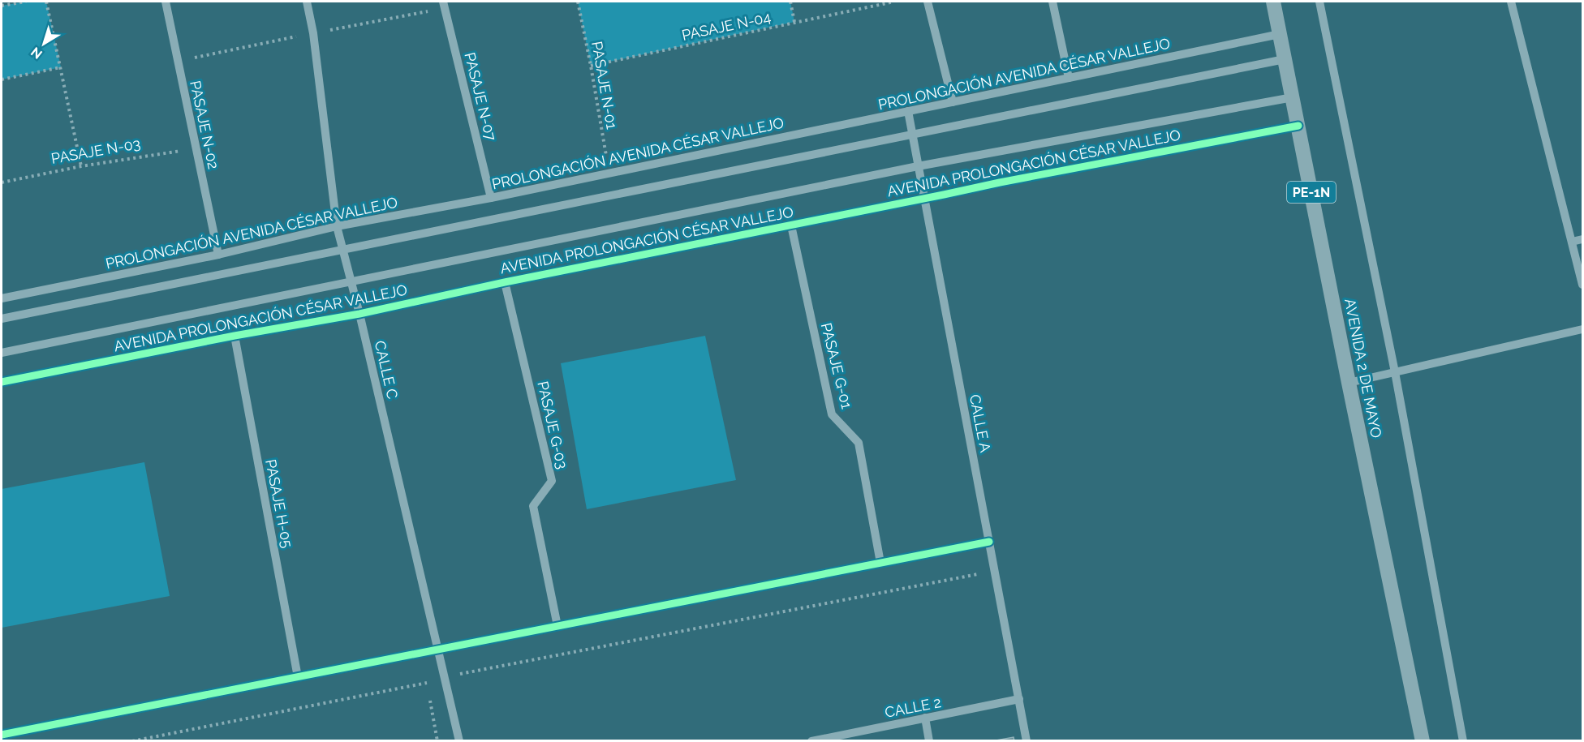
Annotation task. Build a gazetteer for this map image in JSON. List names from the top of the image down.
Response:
{
  "streets": {
    "highway": ["PE-1N", "AVENIDA 2 DE MAYO"],
    "street": [
      "PROLONGACIÓN AVENIDA CÉSAR VALLEJO",
      "PASAJE N-07",
      "PASAJE N-02",
      "AVENIDA PROLONGACIÓN CÉSAR VALLEJO",
      "PASAJE G-01",
      "CALLE C",
      "CALLE A",
      "PASAJE G-03",
      "PASAJE H-05",
      "CALLE 2"
    ],
    "path": ["PASAJE N-04", "PASAJE N-01", "PASAJE N-03"]
  },
  "crossings": [
    ["PASAJE N-04", "PASAJE N-01"],
    ["PROLONGACIÓN AVENIDA CÉSAR VALLEJO", "PASAJE N-01"],
    ["PROLONGACIÓN AVENIDA CÉSAR VALLEJO", "PASAJE N-07"],
    ["PROLONGACIÓN AVENIDA CÉSAR VALLEJO", "PASAJE N-02"],
    ["PROLONGACIÓN AVENIDA CÉSAR VALLEJO", "AVENIDA 2 DE MAYO"],
    ["PROLONGACIÓN AVENIDA CÉSAR VALLEJO", "CALLE C"],
    ["PROLONGACIÓN AVENIDA CÉSAR VALLEJO", "CALLE A"],
    ["PASAJE N-02", "PASAJE N-03"],
    ["AVENIDA PROLONGACIÓN CÉSAR VALLEJO", "PASAJE G-01"],
    ["AVENIDA PROLONGACIÓN CÉSAR VALLEJO", "AVENIDA 2 DE MAYO"],
    ["AVENIDA PROLONGACIÓN CÉSAR VALLEJO", "CALLE C"],
    ["AVENIDA PROLONGACIÓN CÉSAR VALLEJO", "CALLE A"],
    ["AVENIDA PROLONGACIÓN CÉSAR VALLEJO", "PASAJE G-03"],
    ["AVENIDA PROLONGACIÓN CÉSAR VALLEJO", "PASAJE H-05"],
    ["CALLE A", "CALLE 2"]
  ],
  "north": "bottom left"
}
